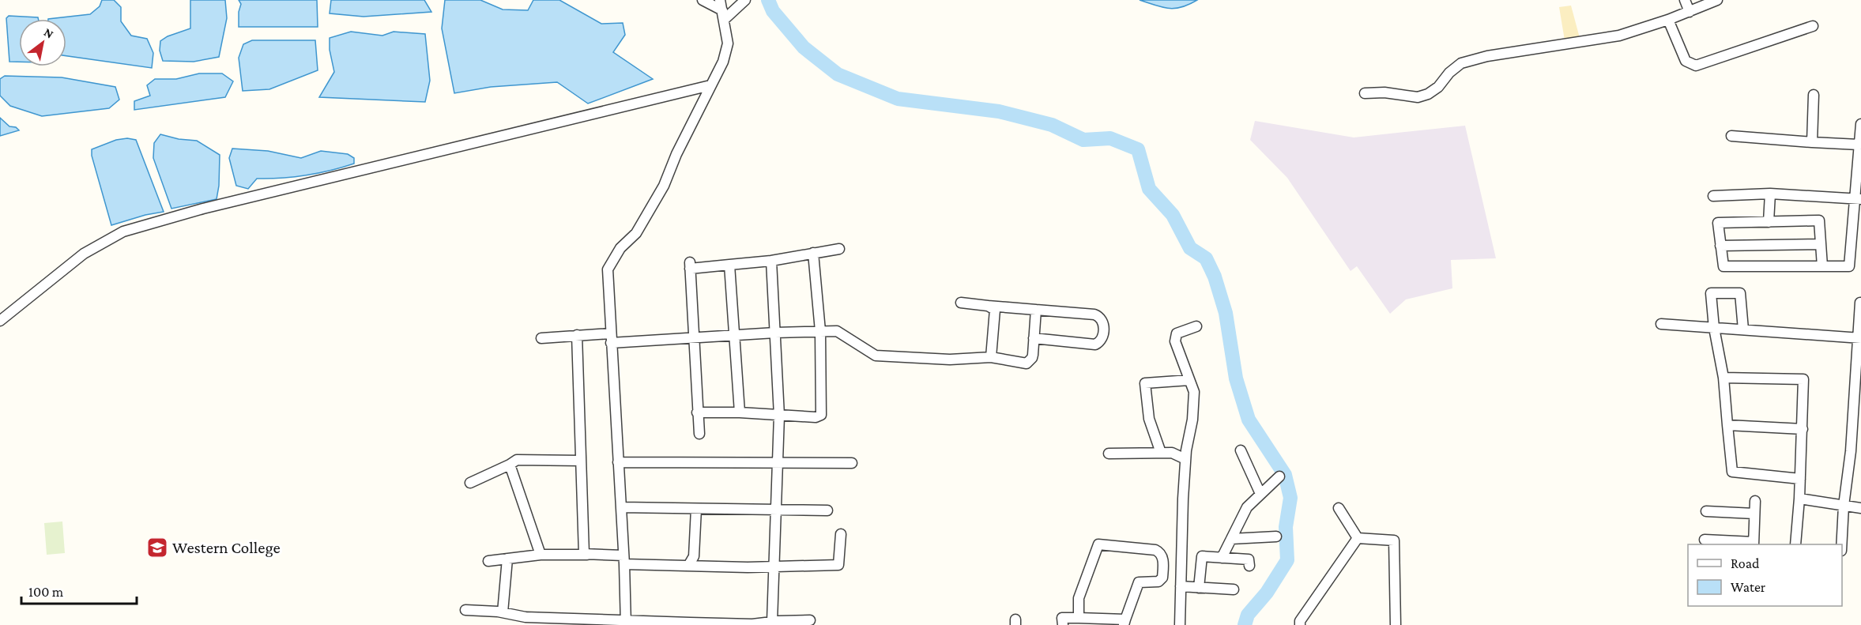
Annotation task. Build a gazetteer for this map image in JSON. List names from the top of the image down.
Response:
{
  "places": {
    "school or university": ["Western College"]
  },
  "legend": ["Road", "Water"],
  "scale_bar": "100 m",
  "north": "top right"
}
